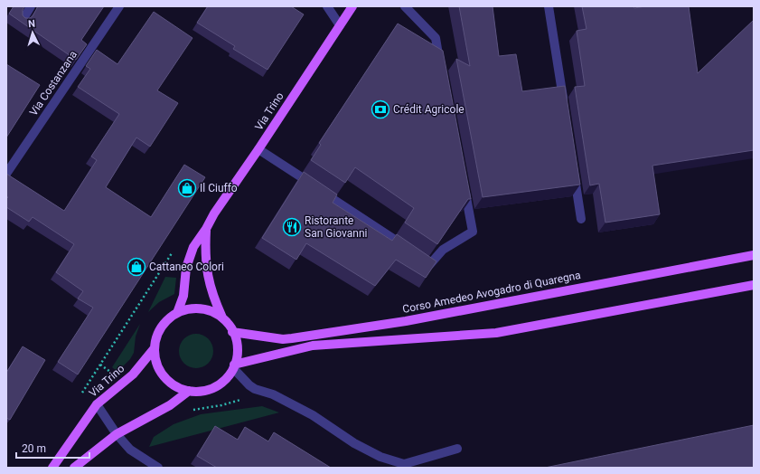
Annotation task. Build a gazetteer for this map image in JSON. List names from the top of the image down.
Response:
{
  "streets": {
    "main road": ["Via Trino", "Corso Amedeo Avogadro di Quaregna"],
    "street": ["Via Costanzana"]
  },
  "crossings": [
    ["Via Trino", "Corso Amedeo Avogadro di Quaregna"]
  ],
  "places": {
    "bank": ["Crédit Agricole"],
    "shop": ["Il Ciuffo", "Cattaneo Colori"],
    "restaurant": ["Ristorante San Giovanni"]
  },
  "scale_bar": "20 m",
  "north": "top"
}
